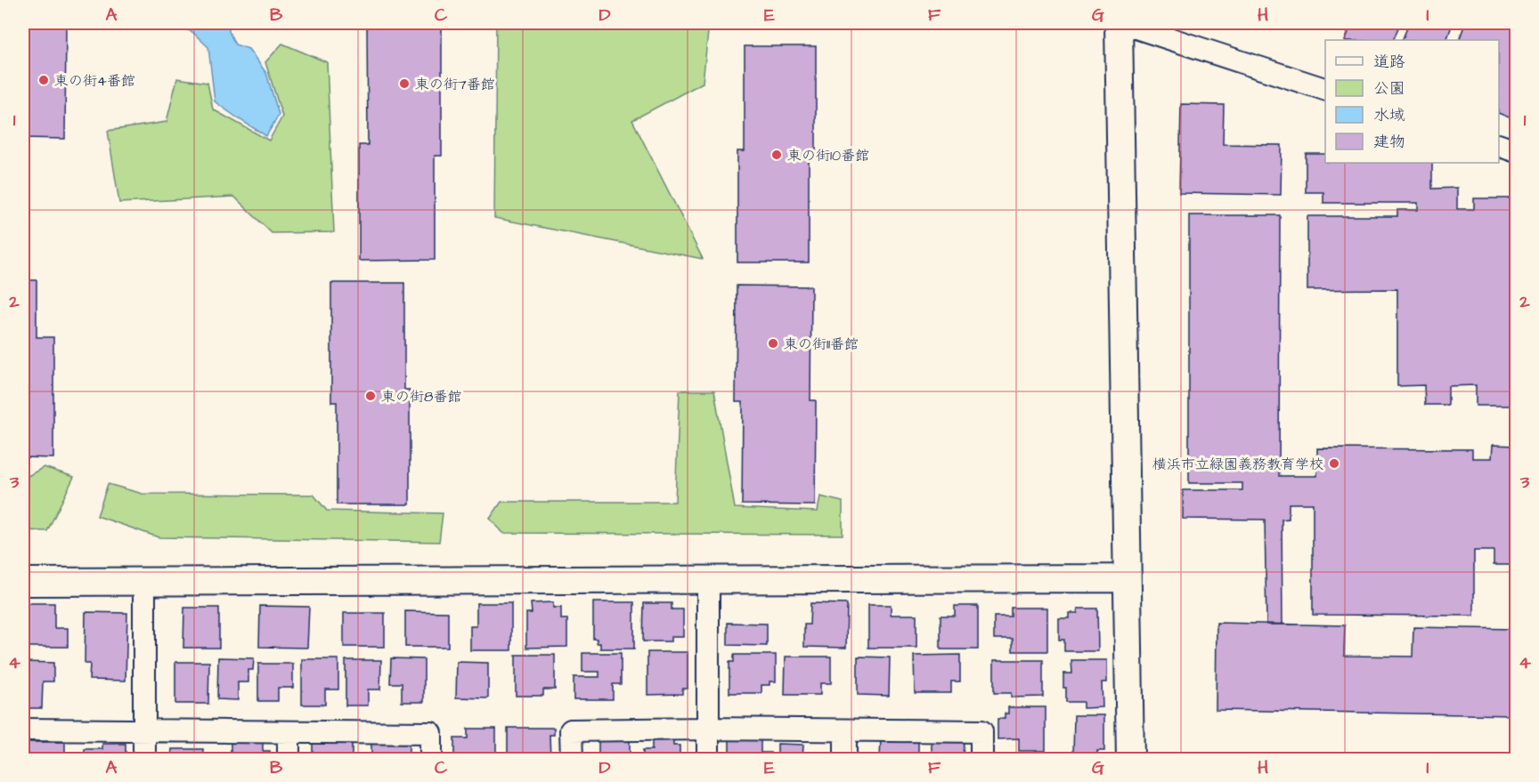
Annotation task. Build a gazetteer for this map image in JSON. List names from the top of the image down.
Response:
{
  "places": [
    "東の街4番館",
    "東の街7番館",
    "東の街10番館",
    "東の街11番館",
    "東の街8番館",
    "横浜市立緑園義務教育学校"
  ],
  "legend": [
    "道路",
    "公園",
    "水域",
    "建物"
  ],
  "grid": {
    "columns": [
      "A",
      "B",
      "C",
      "D",
      "E",
      "F",
      "G",
      "H",
      "I"
    ],
    "rows": [
      "1",
      "2",
      "3",
      "4"
    ]
  }
}
